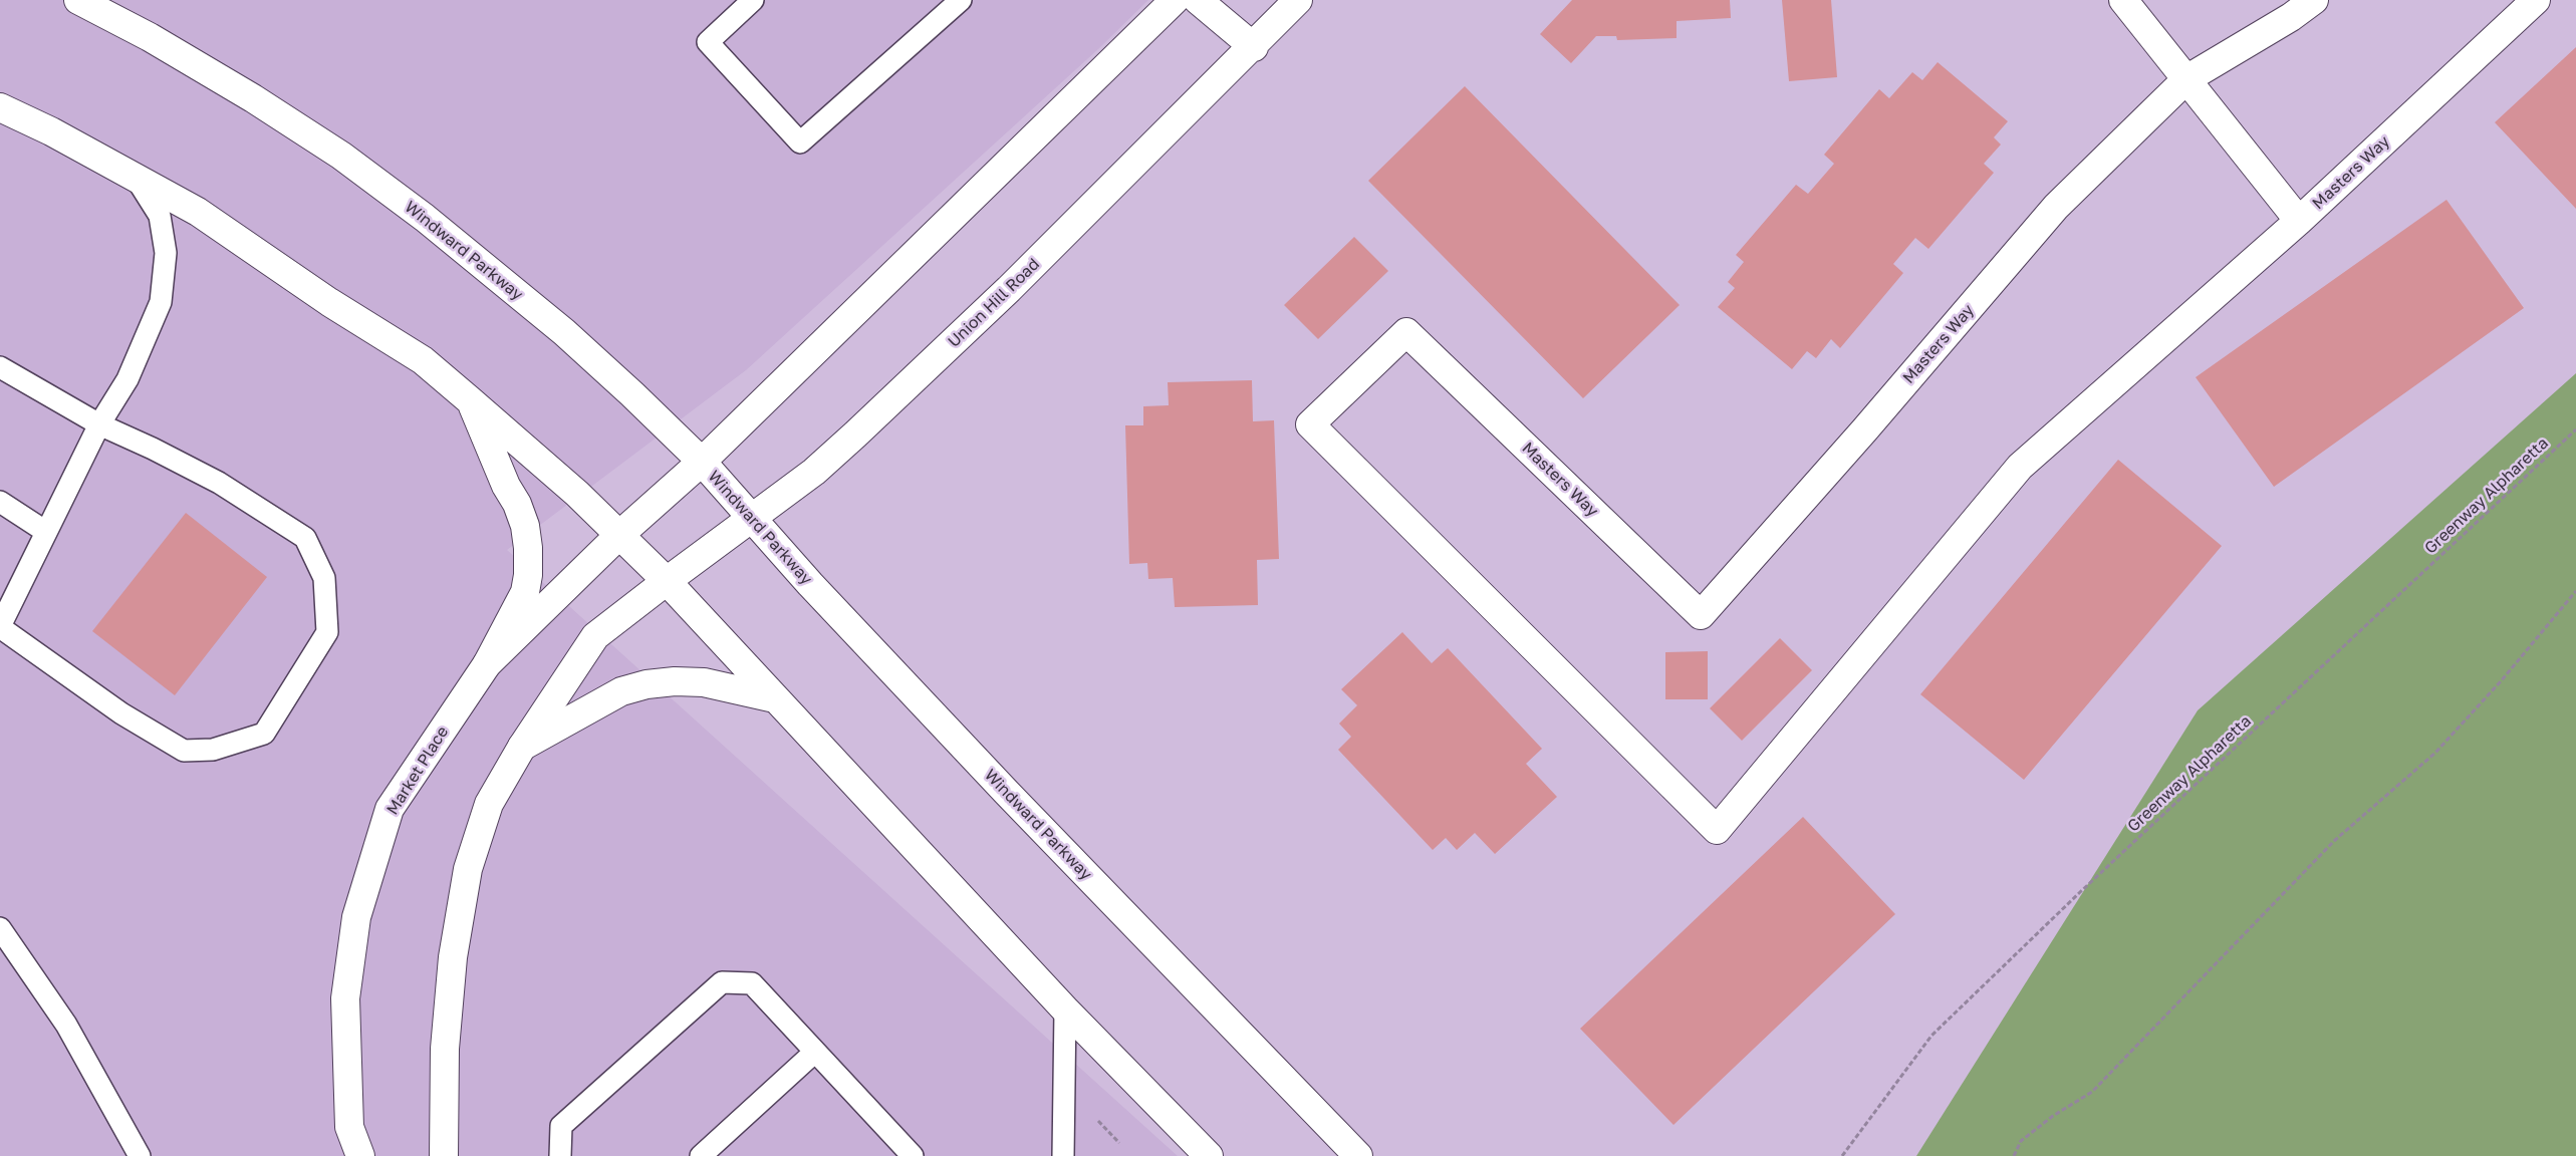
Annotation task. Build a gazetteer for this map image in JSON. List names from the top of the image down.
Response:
{
  "streets": {
    "street": [
      "Masters Way",
      "Windward Parkway",
      "Union Hill Road",
      "Market Place"
    ],
    "path": ["Greenway Alpharetta"]
  },
  "crossings": [
    ["Windward Parkway", "Union Hill Road"]
  ]
}
